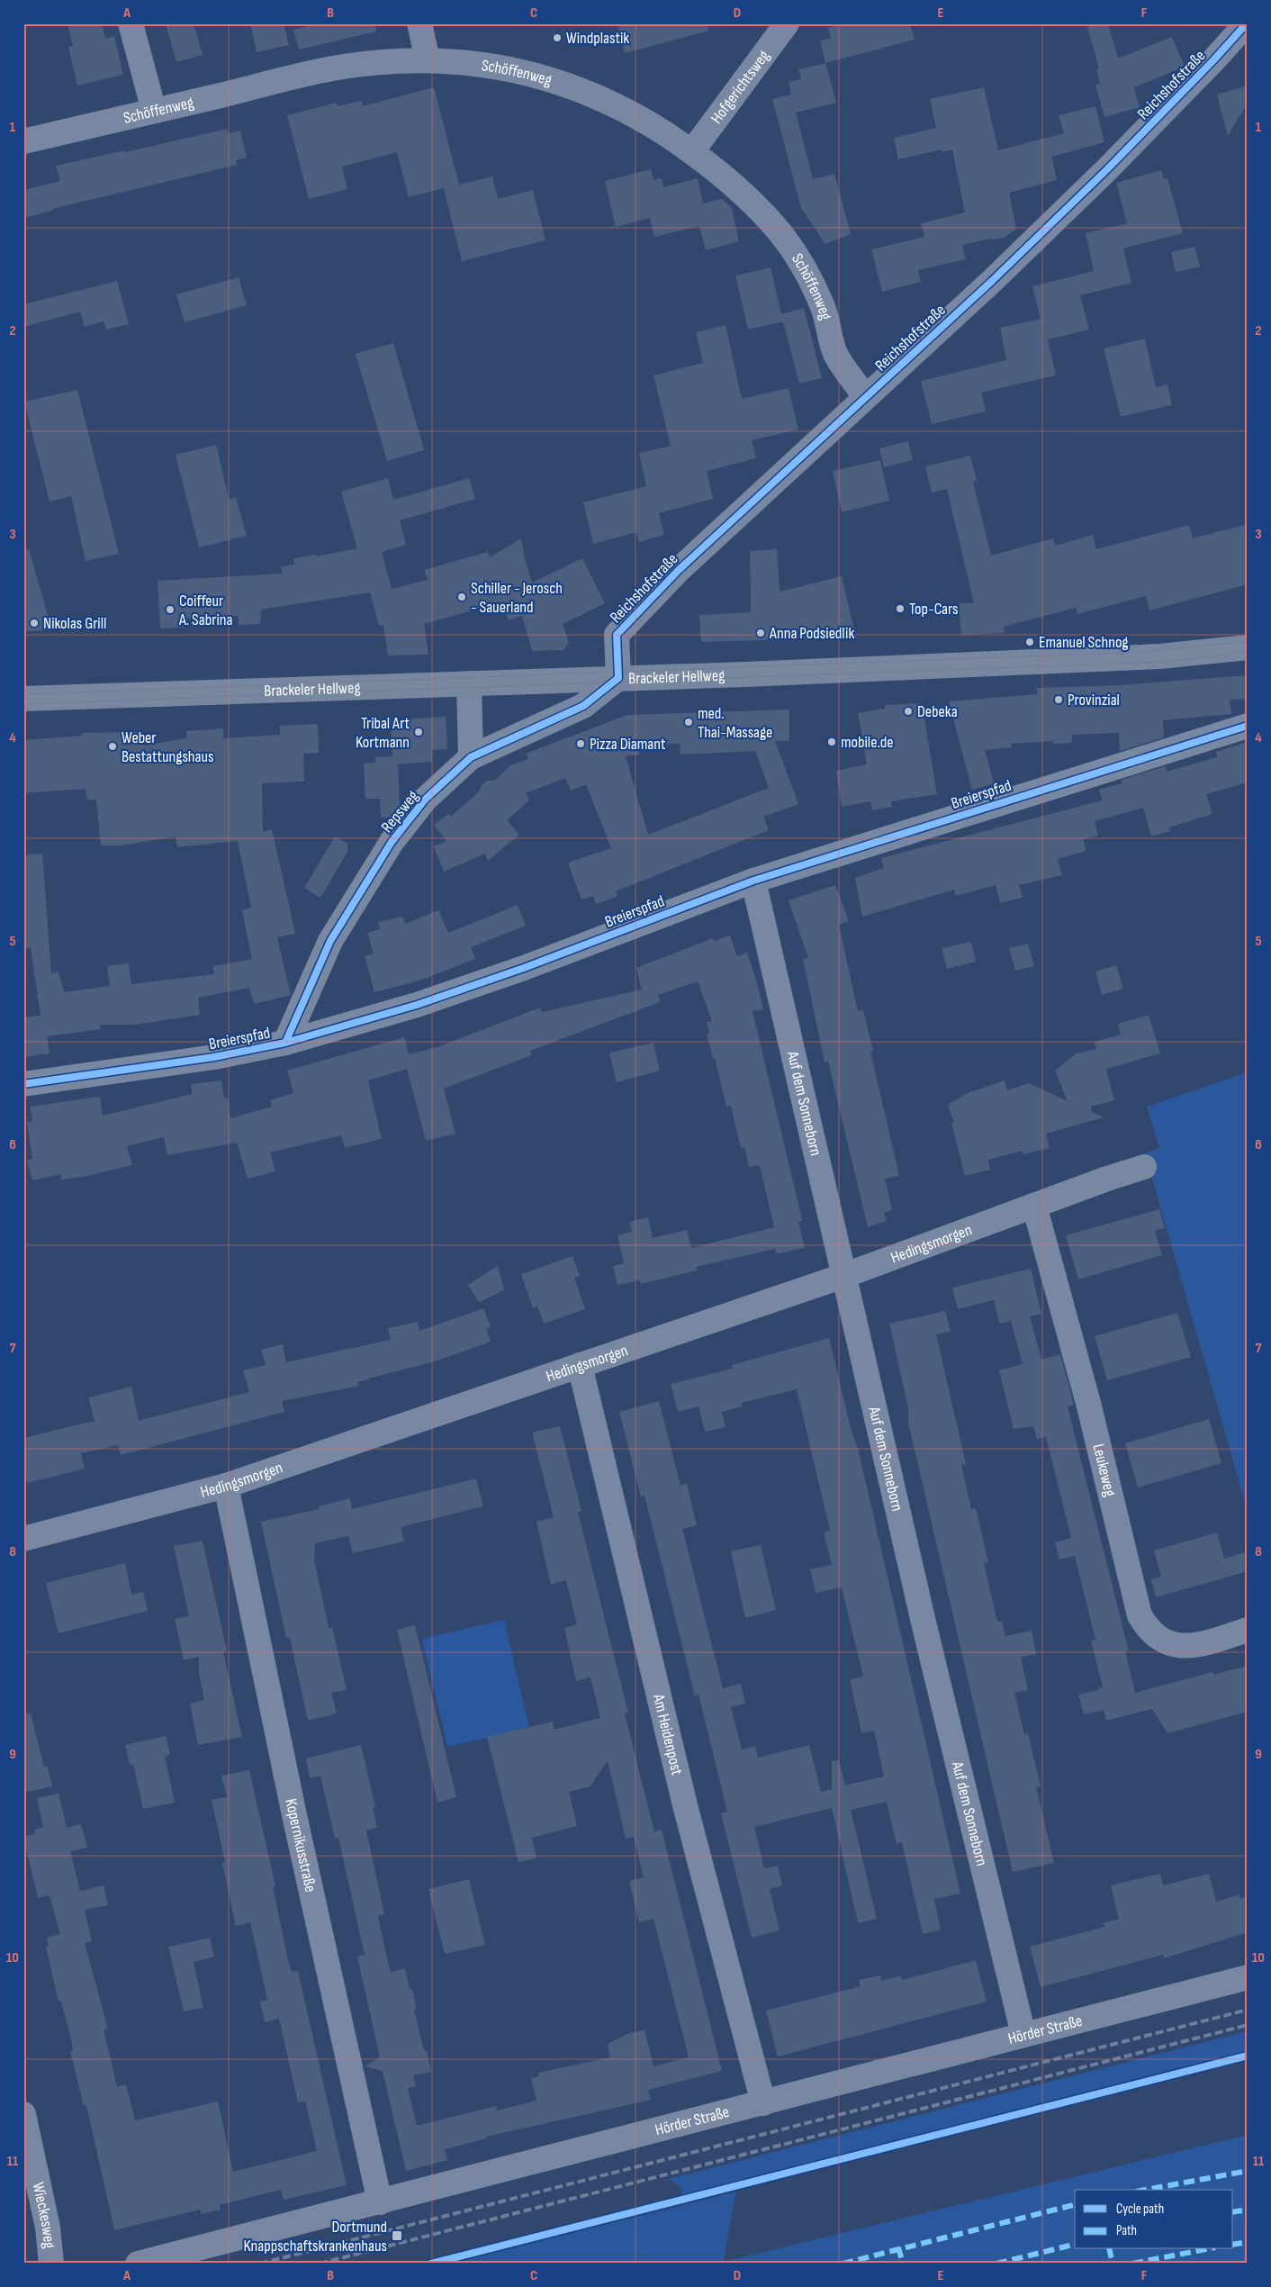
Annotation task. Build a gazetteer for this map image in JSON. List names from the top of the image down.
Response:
{
  "streets": {
    "main road": ["Brackeler Hellweg"],
    "street": [
      "Schöffenweg",
      "Reichshofstraße",
      "Hofgerichtsweg",
      "Breierspfad",
      "Repsweg",
      "Auf dem Sonneborn",
      "Hedingsmorgen",
      "Leukeweg",
      "Am Heidenpost",
      "Kopernikusstraße",
      "Hörder Straße",
      "Wieckesweg"
    ]
  },
  "crossings": [
    ["Schöffenweg", "Reichshofstraße"],
    ["Schöffenweg", "Hofgerichtsweg"],
    ["Reichshofstraße", "Brackeler Hellweg"],
    ["Reichshofstraße", "Repsweg"],
    ["Brackeler Hellweg", "Repsweg"],
    ["Breierspfad", "Repsweg"],
    ["Breierspfad", "Auf dem Sonneborn"],
    ["Auf dem Sonneborn", "Hedingsmorgen"],
    ["Auf dem Sonneborn", "Hörder Straße"],
    ["Hedingsmorgen", "Leukeweg"],
    ["Hedingsmorgen", "Am Heidenpost"],
    ["Hedingsmorgen", "Kopernikusstraße"],
    ["Am Heidenpost", "Hörder Straße"],
    ["Kopernikusstraße", "Hörder Straße"]
  ],
  "places": {
    "other": [
      "Windplastik",
      "Schiller - Jerosch - Sauerland",
      "Top-Cars",
      "Coiffeur A. Sabrina",
      "Nikolas Grill",
      "Anna Podsiedlik",
      "Emanuel Schnog",
      "Provinzial",
      "Debeka",
      "med. Thai-Massage",
      "Tribal Art Kortmann",
      "mobile.de",
      "Pizza Diamant",
      "Weber Bestattungshaus"
    ],
    "transit": ["Dortmund Knappschaftskrankenhaus"]
  },
  "legend": ["Cycle path", "Path"],
  "grid": {
    "columns": [
      "A",
      "B",
      "C",
      "D",
      "E",
      "F"
    ],
    "rows": [
      "1",
      "2",
      "3",
      "4",
      "5",
      "6",
      "7",
      "8",
      "9",
      "10",
      "11"
    ]
  }
}
